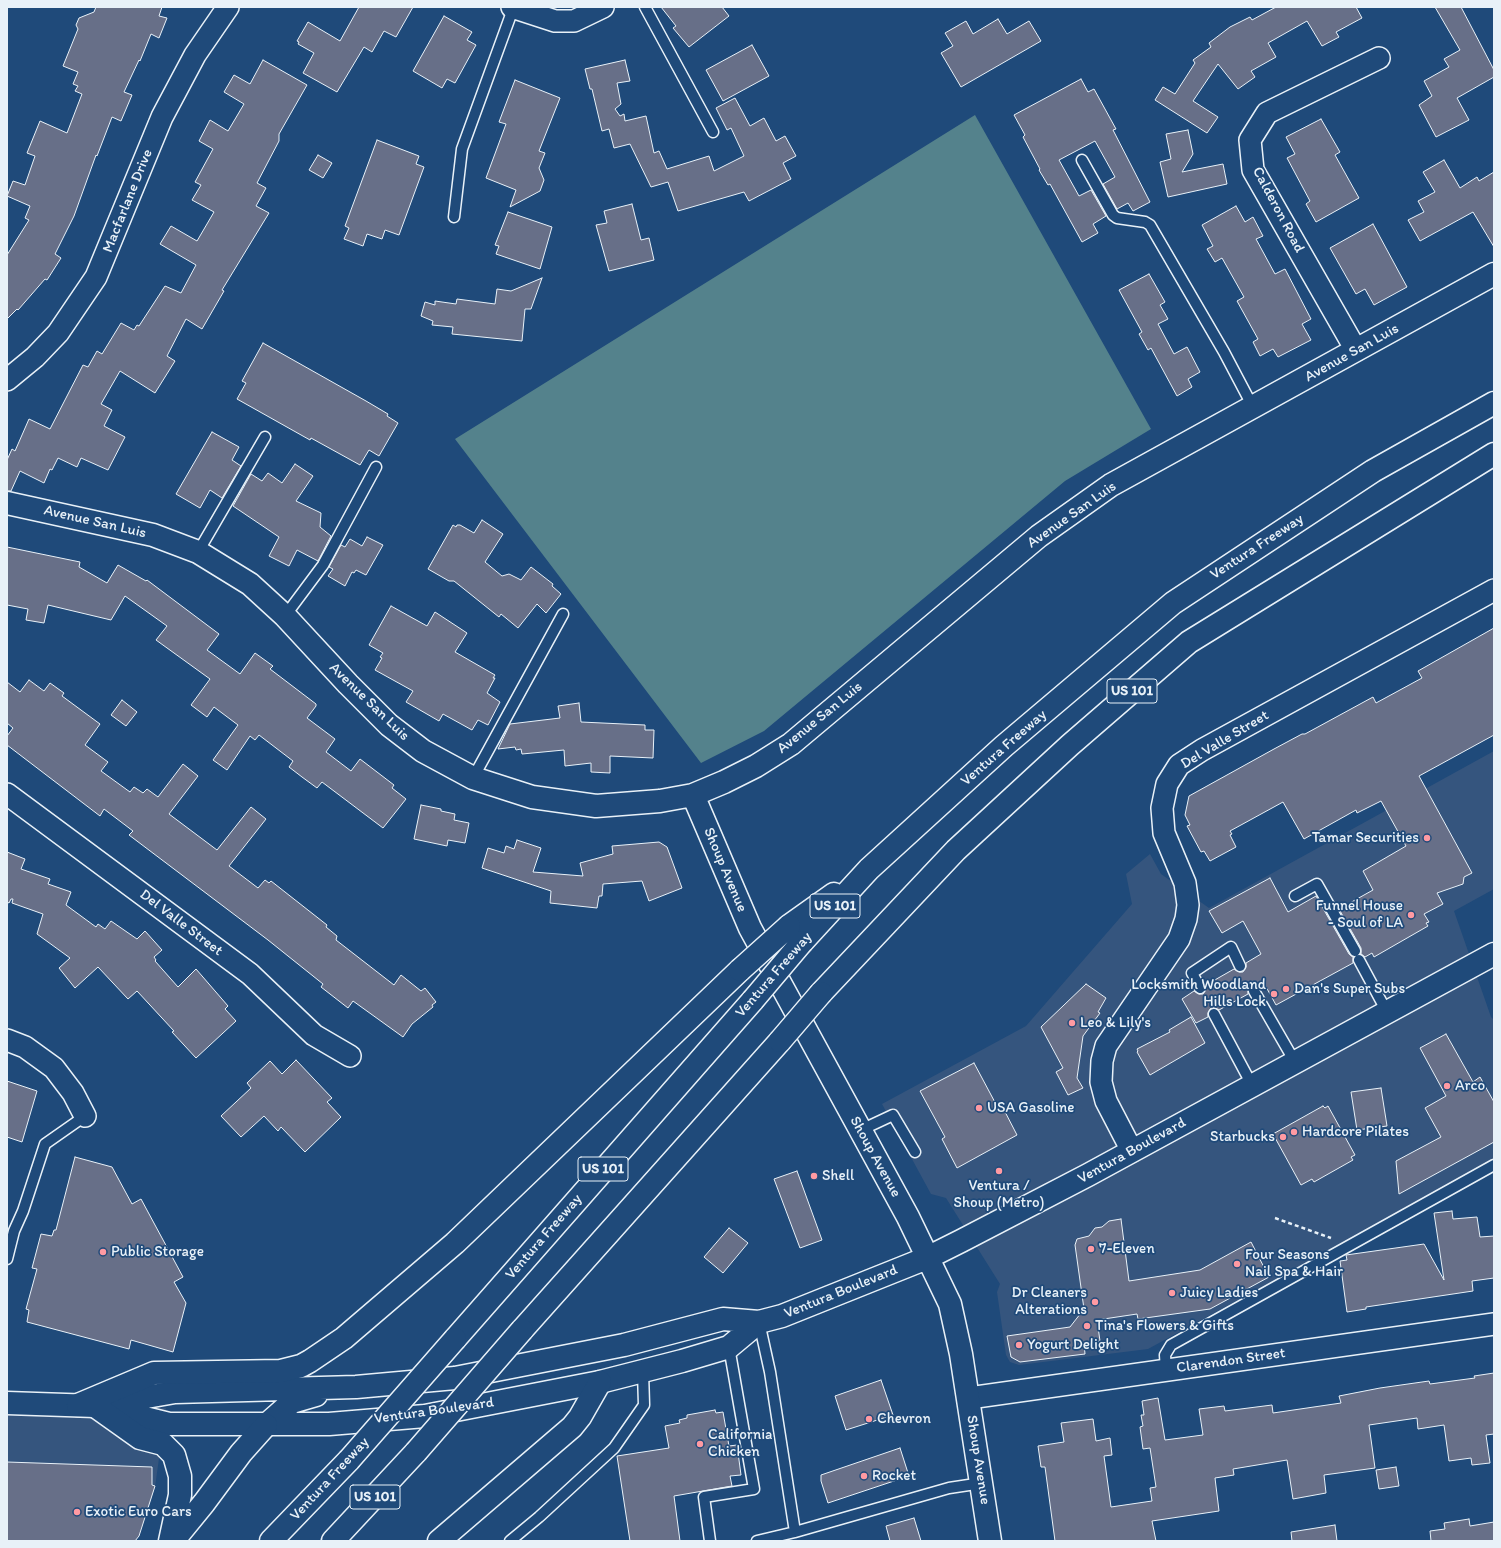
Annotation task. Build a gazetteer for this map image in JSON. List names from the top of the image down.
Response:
{
  "streets": {
    "main road": [
      "Avenue San Luis",
      "Ventura Freeway",
      "US 101",
      "Shoup Avenue",
      "Ventura Boulevard"
    ],
    "street": [
      "Macfarlane Drive",
      "Calderon Road",
      "Del Valle Street",
      "Clarendon Street"
    ]
  },
  "crossings": [
    ["Calderon Road", "Avenue San Luis"],
    ["Avenue San Luis", "Shoup Avenue"],
    ["Del Valle Street", "Ventura Boulevard"],
    ["Shoup Avenue", "Ventura Boulevard"],
    ["Shoup Avenue", "Clarendon Street"]
  ],
  "places": [
    "Tamar Securities",
    "Funnel House - Soul of LA",
    "Dan's Super Subs",
    "Locksmith Woodland Hills Lock",
    "Leo & Lily's",
    "Arco",
    "USA Gasoline",
    "Hardcore Pilates",
    "Starbucks",
    "Ventura / Shoup (Metro)",
    "Shell",
    "7-Eleven",
    "Public Storage",
    "Four Seasons Nail Spa & Hair",
    "Juicy Ladies",
    "Dr Cleaners Alterations",
    "Tina's Flowers & Gifts",
    "Yogurt Delight",
    "Chevron",
    "California Chicken",
    "Rocket",
    "Exotic Euro Cars"
  ]
}
